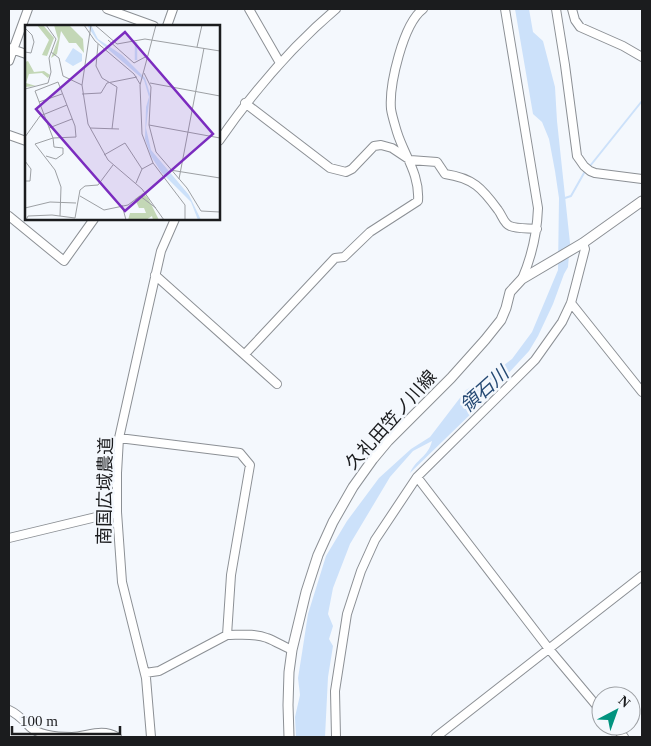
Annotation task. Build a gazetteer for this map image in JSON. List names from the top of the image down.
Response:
{
  "streets": {
    "main road": ["久礼田笠ノ川線"],
    "street": ["南国広域農道"]
  },
  "water": ["領石川"],
  "scale_bar": "100 m",
  "north": "top right"
}
